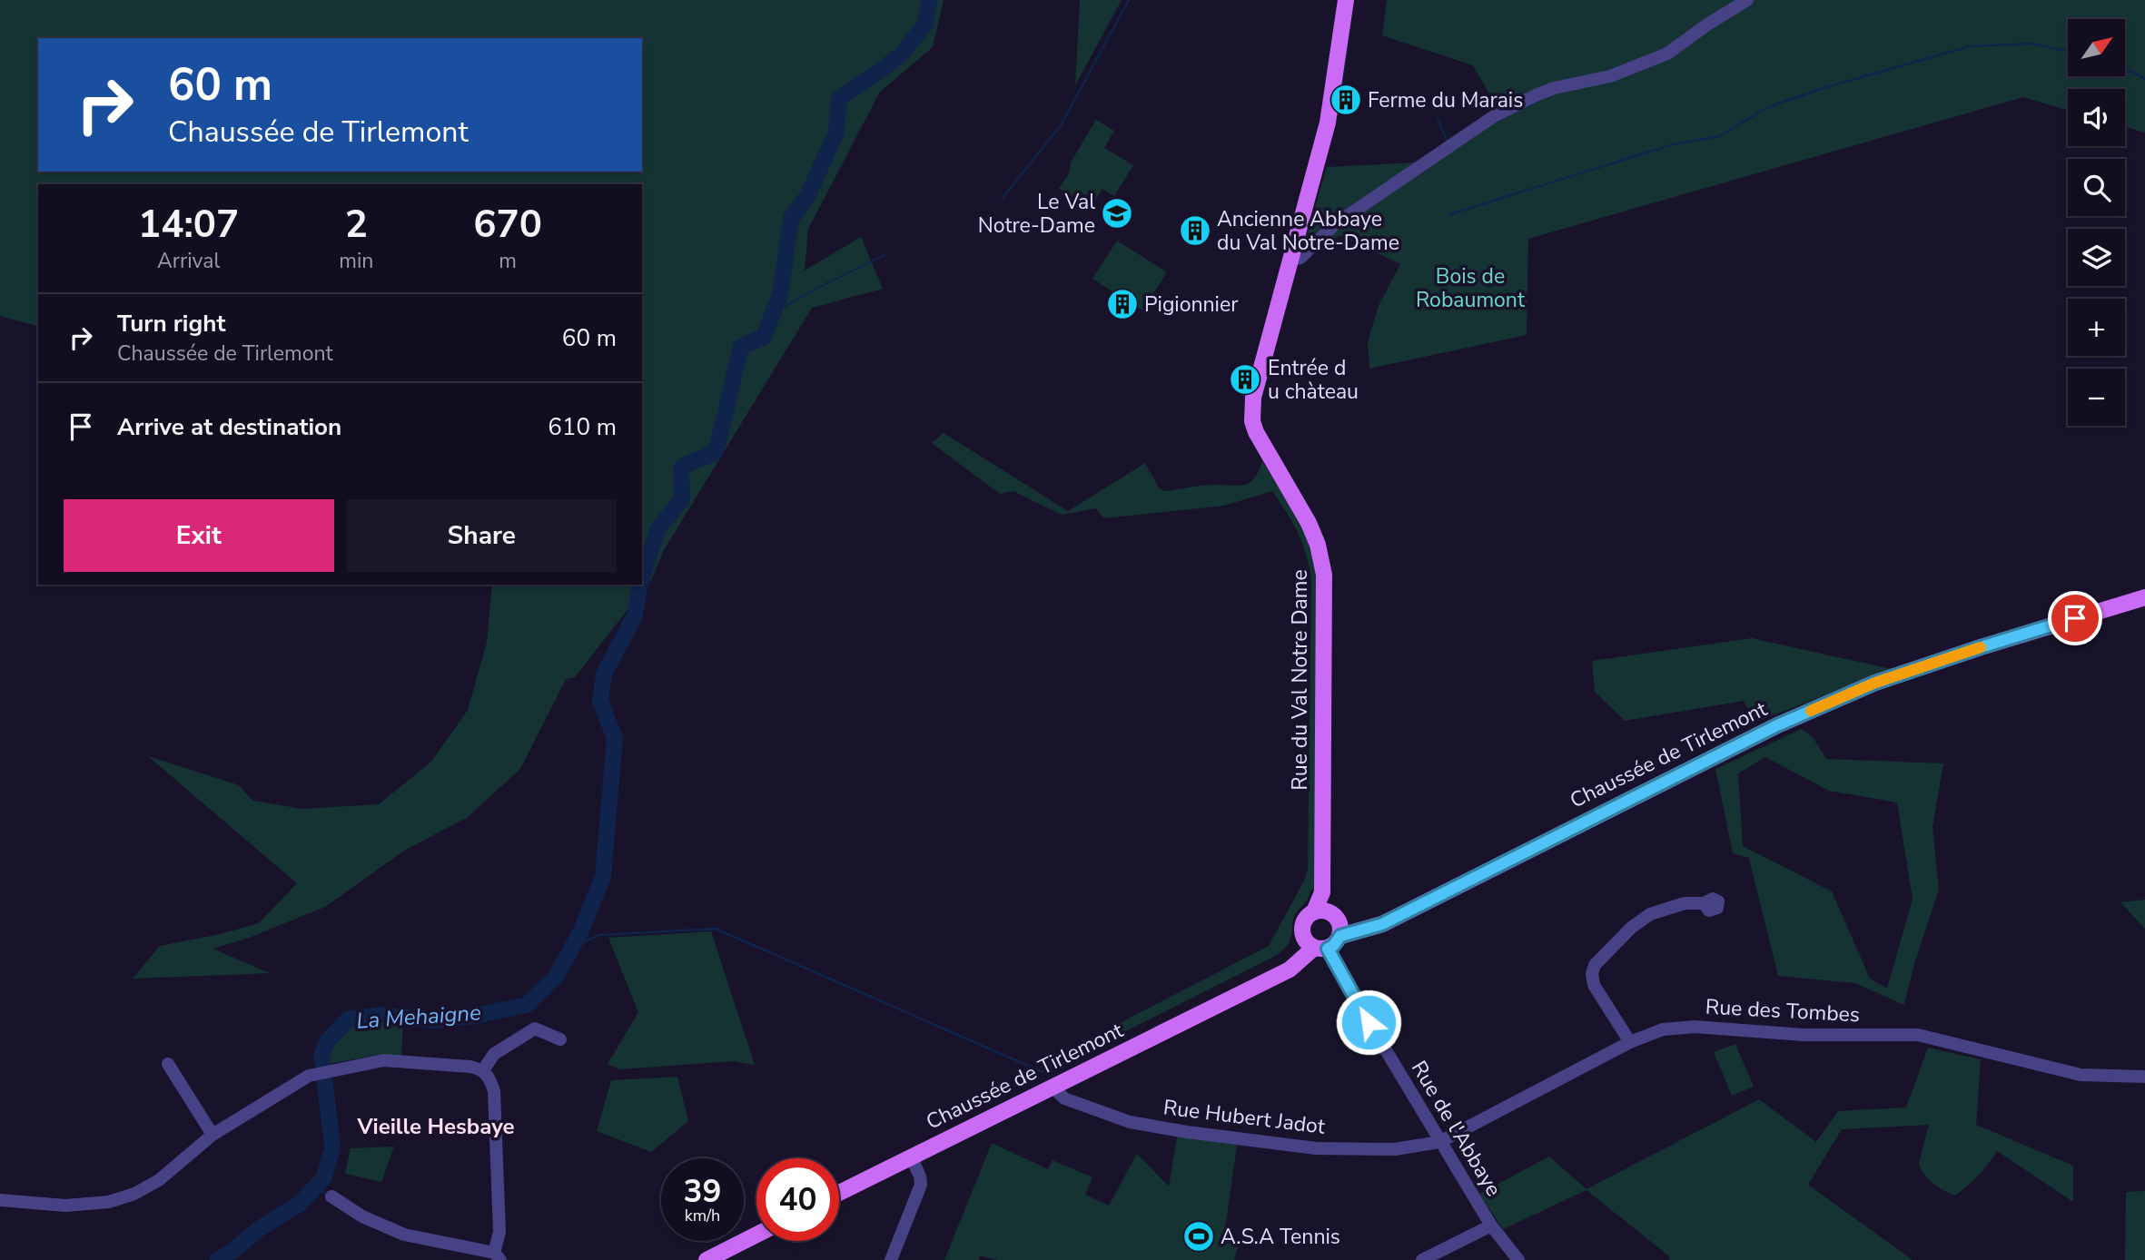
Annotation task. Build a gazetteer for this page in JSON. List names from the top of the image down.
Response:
{
  "streets": {
    "main road": ["Rue du Val Notre Dame", "Chaussée de Tirlemont"],
    "street": ["Rue des Tombes", "Rue Hubert Jadot", "Rue de l'Abbaye"]
  },
  "crossings": [
    ["Rue du Val Notre Dame", "Chaussée de Tirlemont"],
    ["Rue du Val Notre Dame", "Rue de l'Abbaye"],
    ["Chaussée de Tirlemont", "Rue Hubert Jadot"],
    ["Chaussée de Tirlemont", "Rue de l'Abbaye"],
    ["Rue des Tombes", "Rue Hubert Jadot"],
    ["Rue des Tombes", "Rue de l'Abbaye"],
    ["Rue Hubert Jadot", "Rue de l'Abbaye"]
  ],
  "districts": ["Vieille Hesbaye"],
  "water": ["La Mehaigne"],
  "parks": ["Bois de Robaumont"],
  "places": {
    "building": [
      "Ferme du Marais",
      "Ancienne Abbaye du Val Notre-Dame",
      "Pigionnier",
      "Entrée d u chàteau"
    ],
    "school or university": ["Le Val Notre-Dame"],
    "sports": ["A.S.A Tennis"]
  },
  "north": "top right",
  "page": {
    "map_buttons": ["+", "−"],
    "turn": ["60 m", "Chaussée de Tirlemont"],
    "eta": [
      "14:07",
      "Arrival",
      "2",
      "min",
      "670",
      "m"
    ],
    "list": [
      {
        "name": "Turn right",
        "note": "Chaussée de Tirlemont",
        "value": "60 m"
      },
      {
        "name": "Arrive at destination",
        "value": "610 m"
      }
    ],
    "buttons": ["Exit", "Share"],
    "speed": "39 km/h",
    "limit": "40"
  }
}
